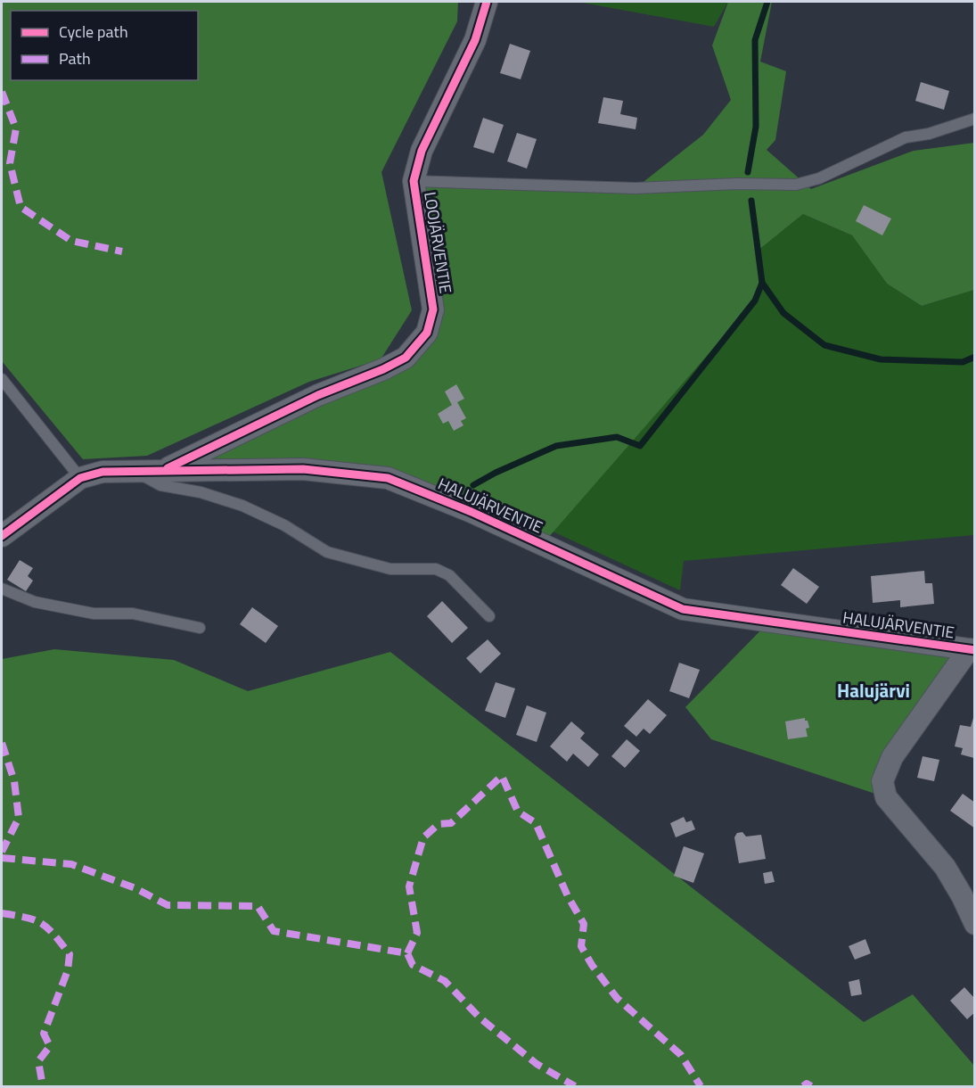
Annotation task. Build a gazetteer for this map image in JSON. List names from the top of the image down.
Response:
{
  "streets": {
    "street": ["LOOJÄRVENTIE", "HALUJÄRVENTIE"]
  },
  "crossings": [
    ["LOOJÄRVENTIE", "HALUJÄRVENTIE"]
  ],
  "districts": ["Halujärvi"],
  "legend": ["Cycle path", "Path"]
}
